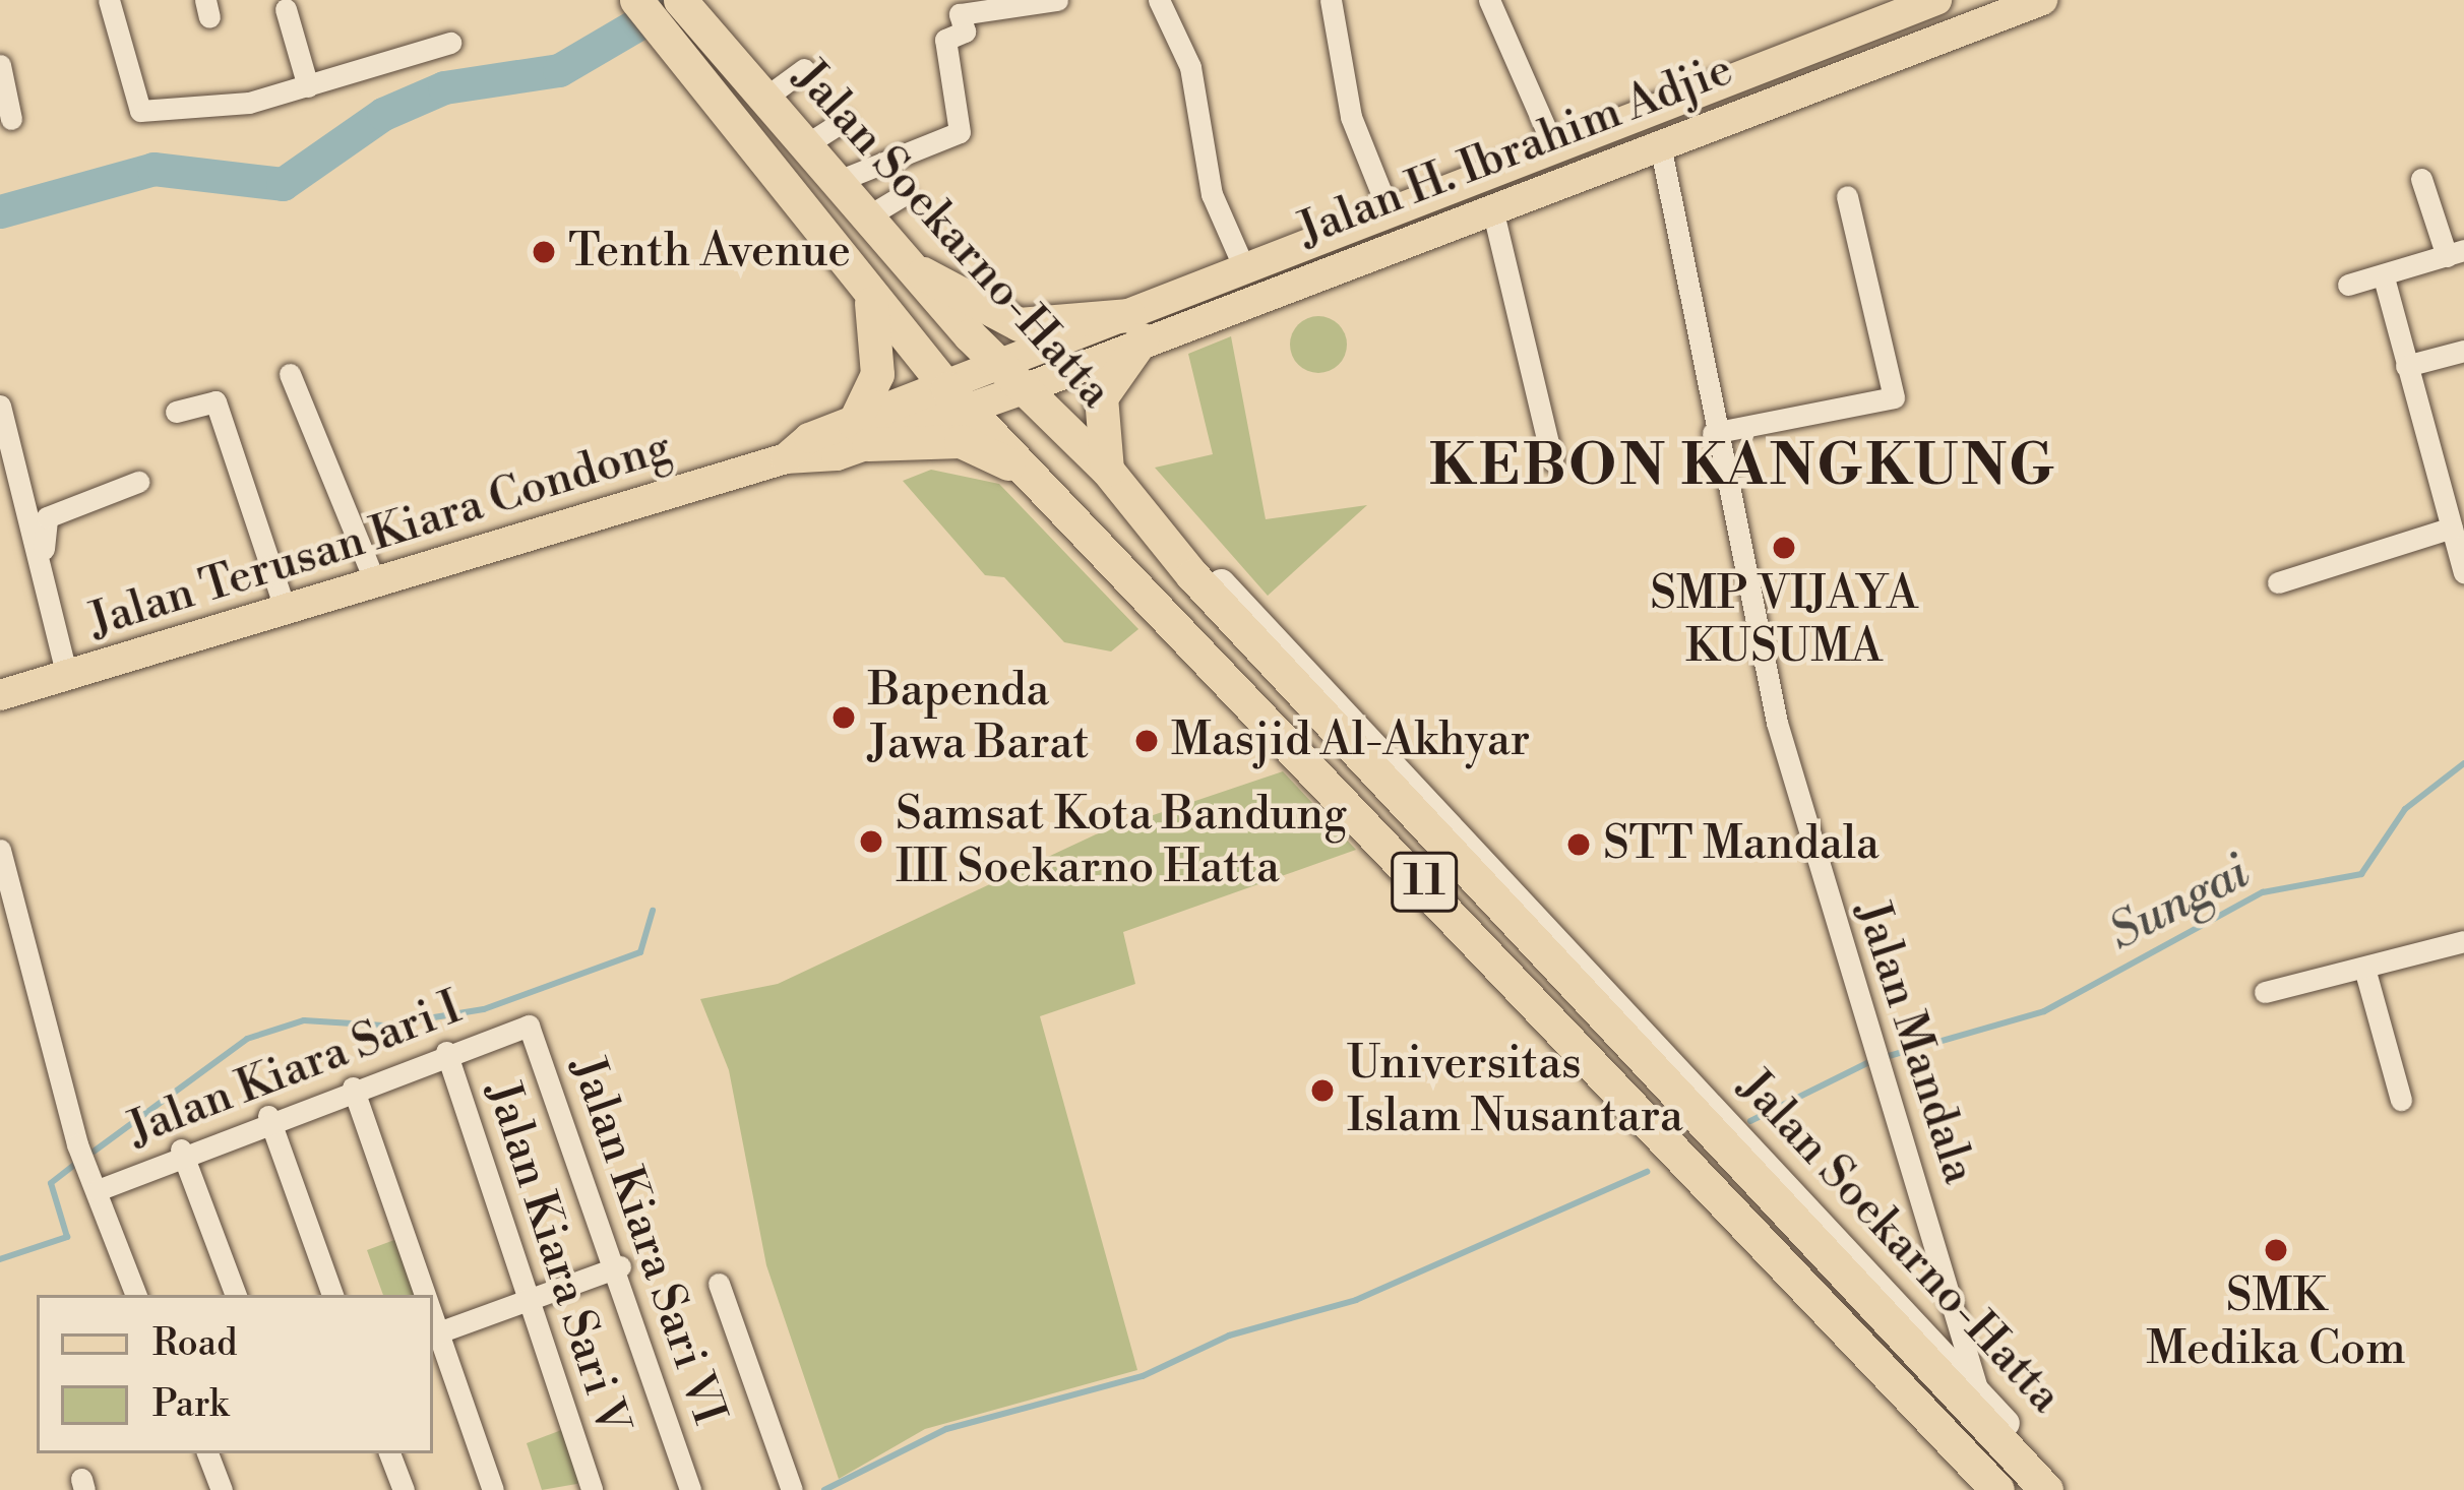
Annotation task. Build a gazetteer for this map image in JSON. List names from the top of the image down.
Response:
{
  "streets": {
    "highway": ["Jalan Soekarno-Hatta", "11"],
    "main road": ["Jalan H. Ibrahim Adjie", "Jalan Terusan Kiara Condong"],
    "street": [
      "Jalan Mandala",
      "Jalan Kiara Sari I",
      "Jalan Kiara Sari VI",
      "Jalan Kiara Sari V"
    ]
  },
  "crossings": [
    ["Jalan H. Ibrahim Adjie", "Jalan Soekarno-Hatta"],
    ["Jalan H. Ibrahim Adjie", "Jalan Terusan Kiara Condong"],
    ["Jalan H. Ibrahim Adjie", "Jalan Mandala"],
    ["Jalan Soekarno-Hatta", "Jalan Terusan Kiara Condong"],
    ["Jalan Soekarno-Hatta", "Jalan Mandala"],
    ["Jalan Kiara Sari I", "Jalan Kiara Sari VI"],
    ["Jalan Kiara Sari I", "Jalan Kiara Sari V"]
  ],
  "districts": ["KEBON KANGKUNG"],
  "water": ["Sungai"],
  "places": [
    "Tenth Avenue",
    "SMP VIJAYA KUSUMA",
    "Bapenda Jawa Barat",
    "Masjid Al-Akhyar",
    "Samsat Kota Bandung III Soekarno Hatta",
    "STT Mandala",
    "Universitas Islam Nusantara",
    "SMK Medika Com"
  ],
  "legend": ["Road", "Park"]
}
